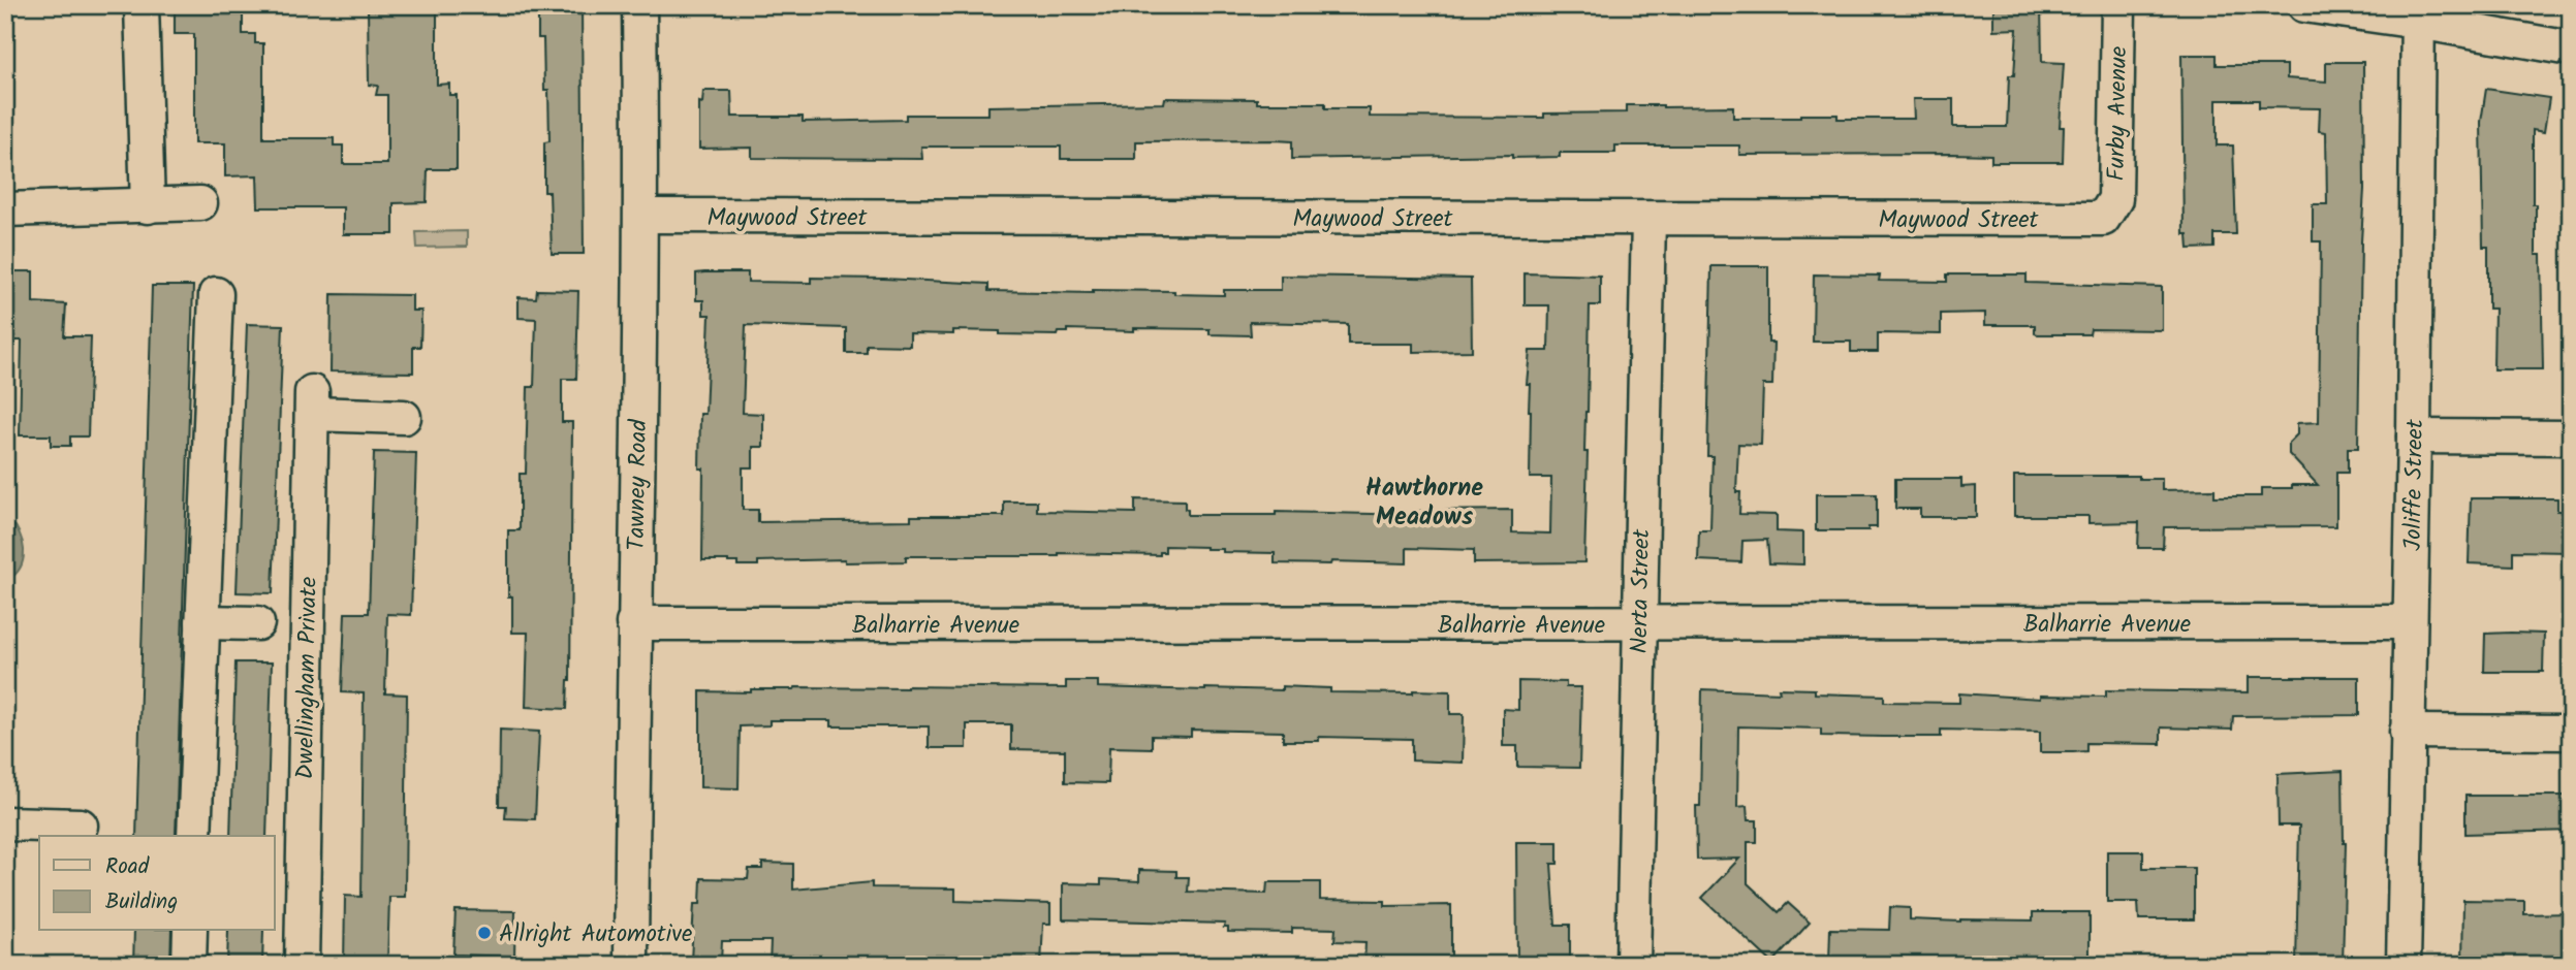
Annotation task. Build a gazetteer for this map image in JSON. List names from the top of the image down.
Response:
{
  "streets": {
    "street": [
      "Furby Avenue",
      "Maywood Street",
      "Tawney Road",
      "Joliffe Street",
      "Nerta Street",
      "Balharrie Avenue",
      "Dwellingham Private"
    ]
  },
  "crossings": [
    ["Furby Avenue", "Maywood Street"],
    ["Maywood Street", "Tawney Road"],
    ["Maywood Street", "Nerta Street"],
    ["Tawney Road", "Balharrie Avenue"],
    ["Joliffe Street", "Balharrie Avenue"],
    ["Nerta Street", "Balharrie Avenue"]
  ],
  "districts": ["Hawthorne Meadows"],
  "places": ["Allright Automotive"],
  "legend": ["Road", "Building"]
}
